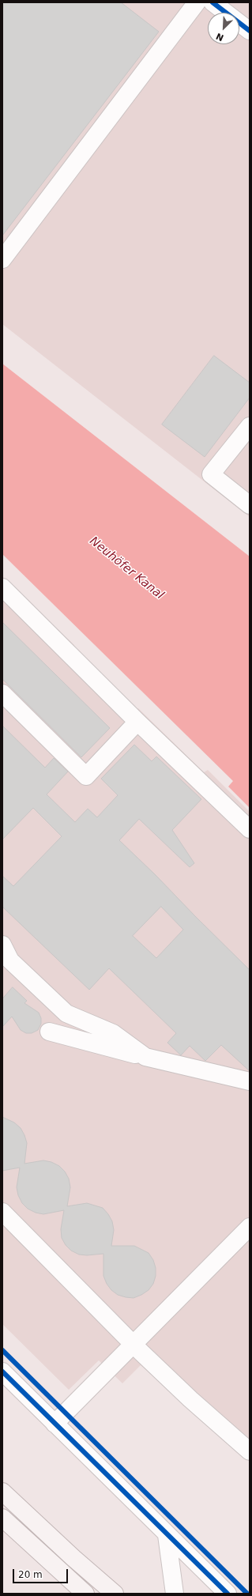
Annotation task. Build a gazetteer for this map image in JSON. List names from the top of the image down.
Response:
{
  "water": ["Neuhöfer Kanal"],
  "scale_bar": "20 m",
  "north": "bottom left"
}
